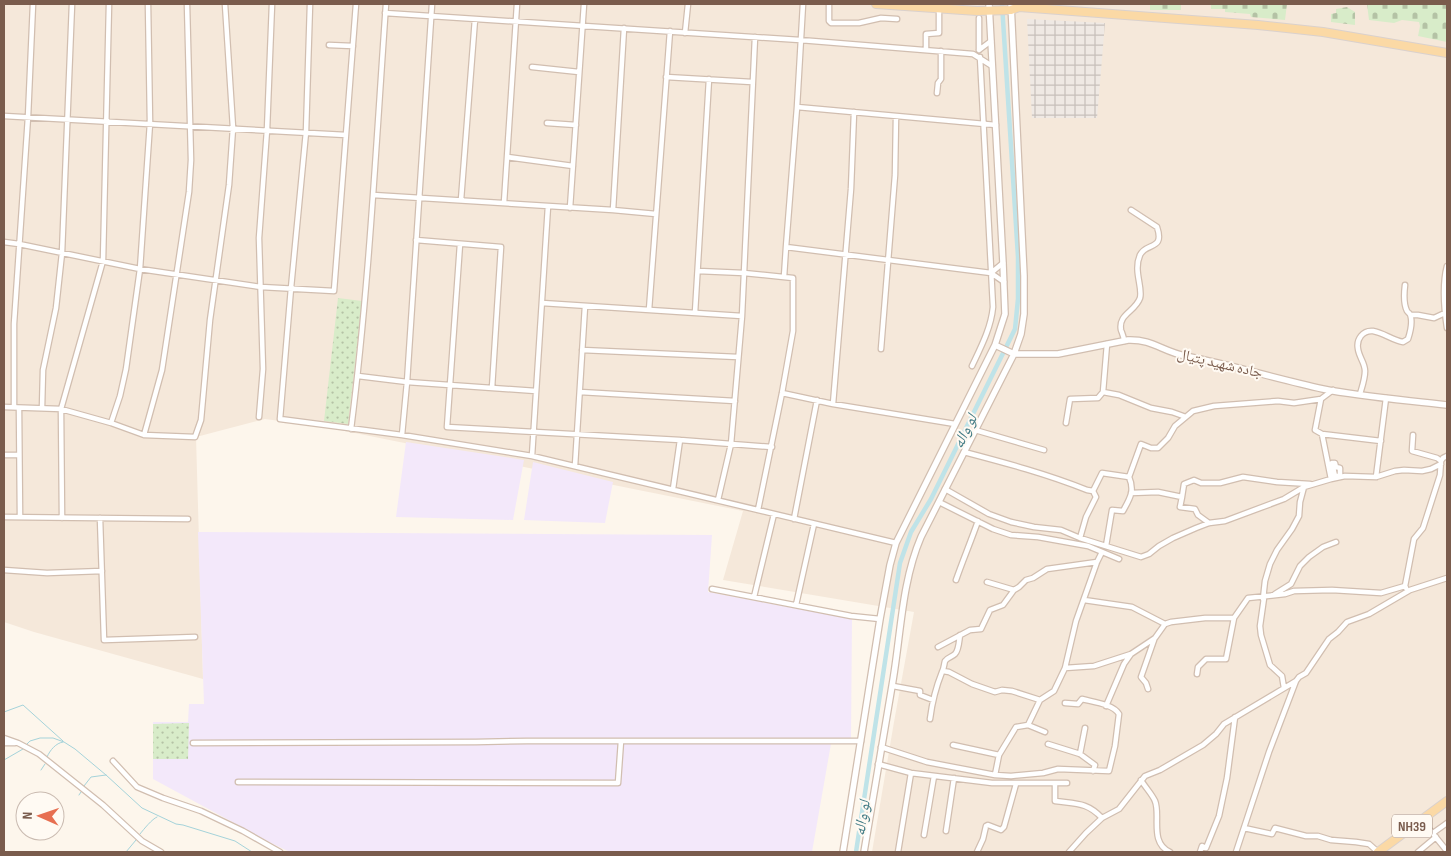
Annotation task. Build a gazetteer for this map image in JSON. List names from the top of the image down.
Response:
{
  "streets": {
    "main road": ["NH39"],
    "street": ["جاده شهید پتیال"]
  },
  "water": ["لو واله"],
  "north": "left"
}
